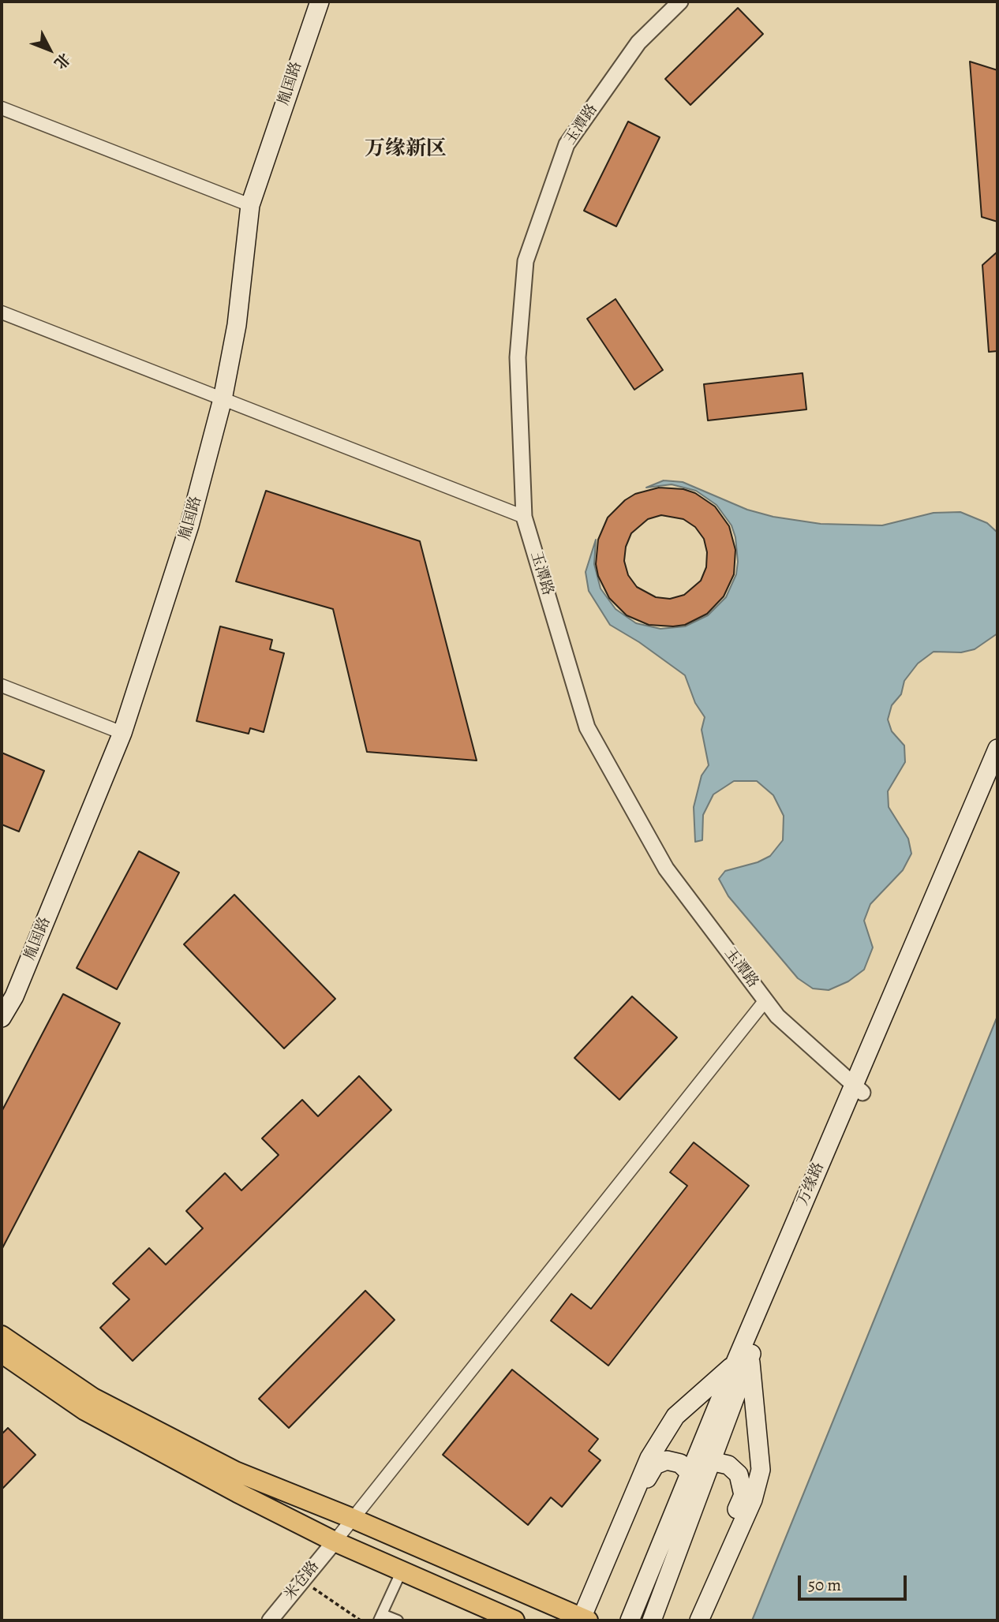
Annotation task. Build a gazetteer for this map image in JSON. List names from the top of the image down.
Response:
{
  "streets": {
    "main road": ["胤国路", "万缘路"],
    "street": ["玉潭路", "米仓路"]
  },
  "crossings": [
    ["玉潭路", "万缘路"]
  ],
  "districts": ["万缘新区"],
  "scale_bar": "50 m",
  "north": "bottom right"
}
